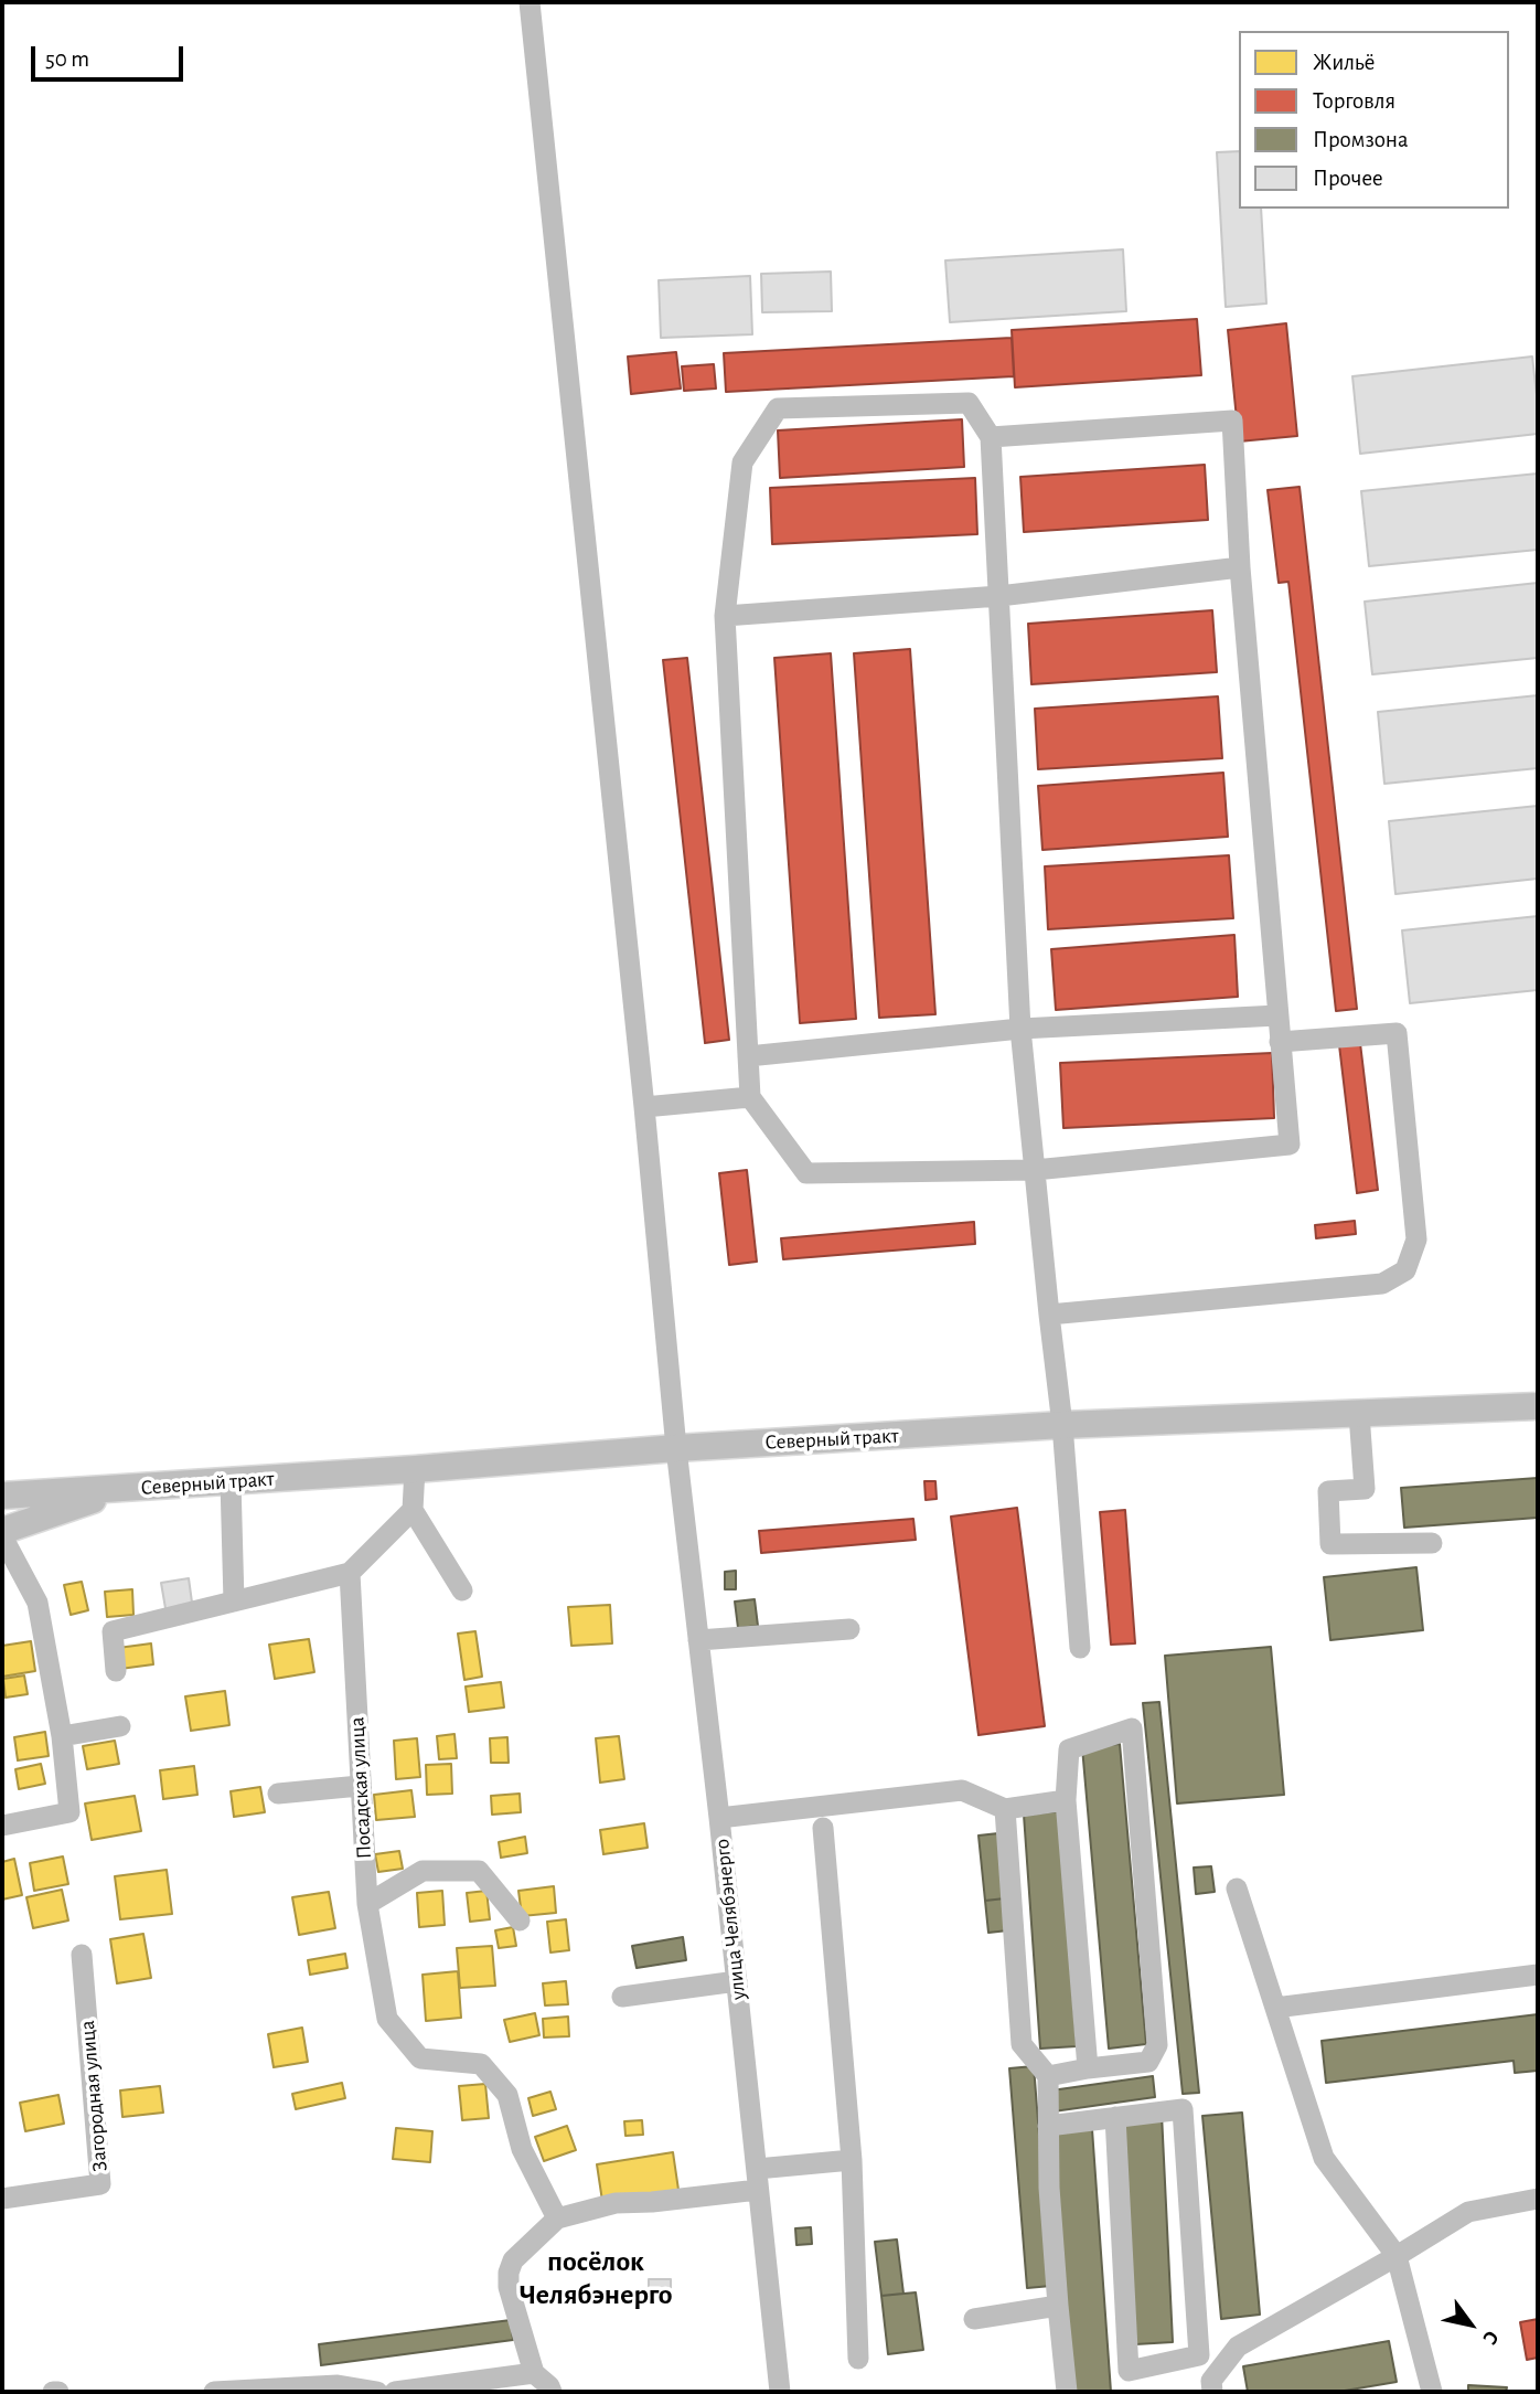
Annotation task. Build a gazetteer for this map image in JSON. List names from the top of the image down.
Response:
{
  "streets": {
    "main road": ["Северный тракт"],
    "street": ["Посадская улица", "улица Челябэнерго", "Загородная улица"]
  },
  "crossings": [
    ["Северный тракт", "улица Челябэнерго"]
  ],
  "districts": ["посёлок Челябэнерго"],
  "legend": [
    "Жильё",
    "Торговля",
    "Промзона",
    "Прочее"
  ],
  "scale_bar": "50 m",
  "north": "bottom right"
}
